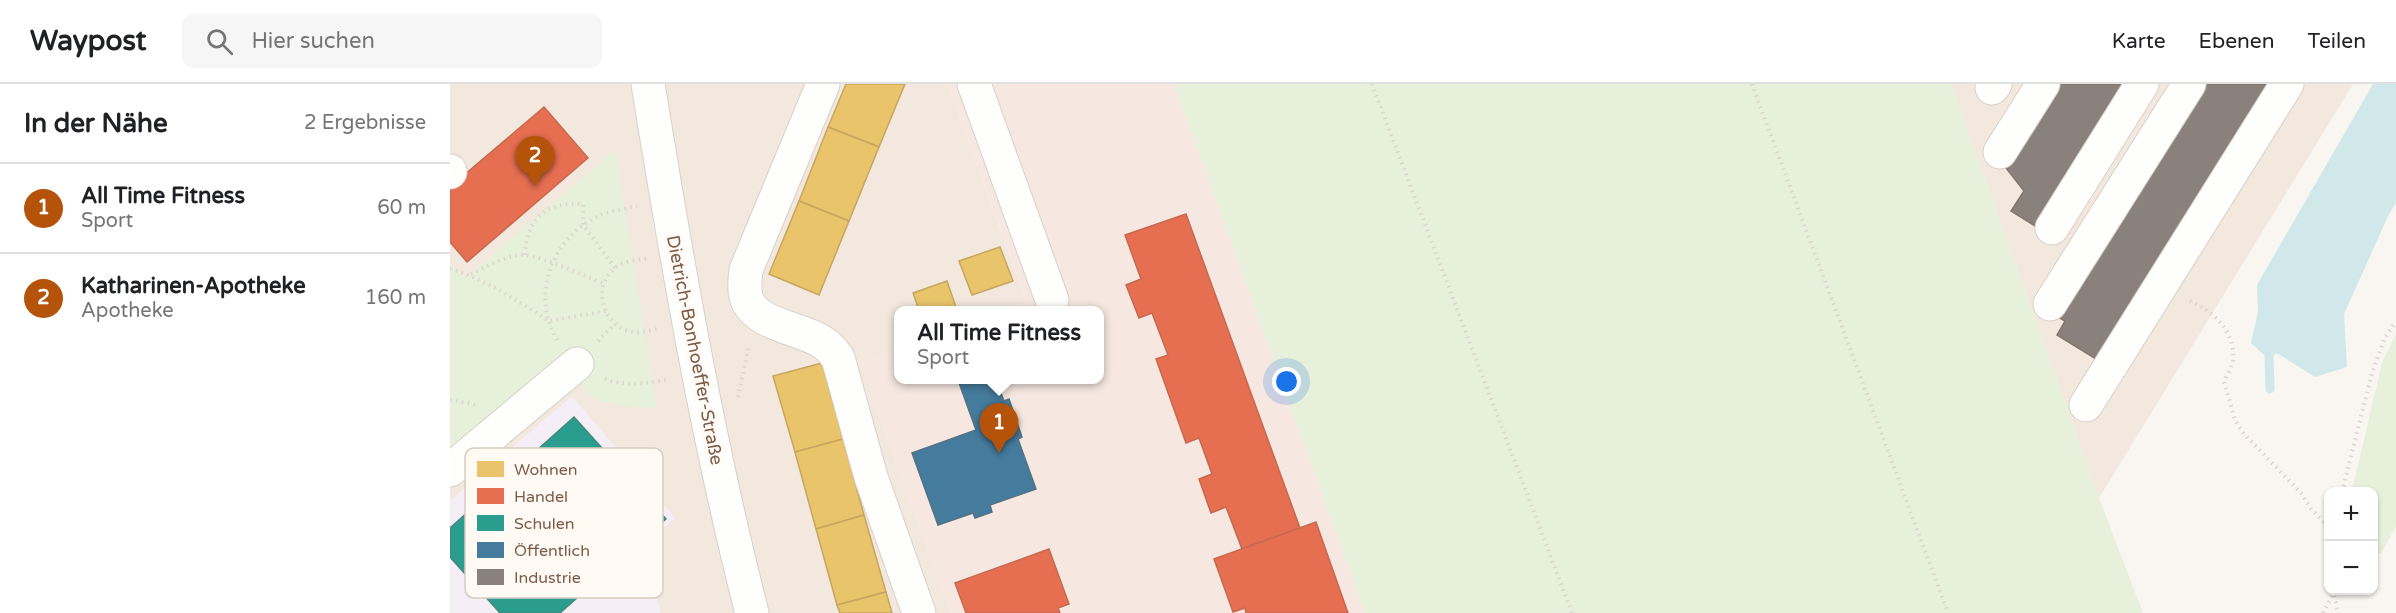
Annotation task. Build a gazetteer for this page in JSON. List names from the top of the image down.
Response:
{
  "streets": {
    "street": ["Dietrich-Bonhoeffer-Straße"]
  },
  "legend": [
    "Wohnen",
    "Handel",
    "Schulen",
    "Öffentlich",
    "Industrie"
  ],
  "page": {
    "header": "Waypost",
    "search": "Hier suchen",
    "nav": ["Karte", "Ebenen", "Teilen"],
    "heading": ["In der Nähe", "2 Ergebnisse"],
    "pins": ["2", "1"],
    "list": [
      {
        "mark": "1",
        "name": "All Time Fitness",
        "note": "Sport",
        "value": "60 m"
      },
      {
        "mark": "2",
        "name": "Katharinen-Apotheke",
        "note": "Apotheke",
        "value": "160 m"
      }
    ],
    "popup": ["All Time Fitness", "Sport"],
    "map_buttons": ["+", "−"]
  }
}
